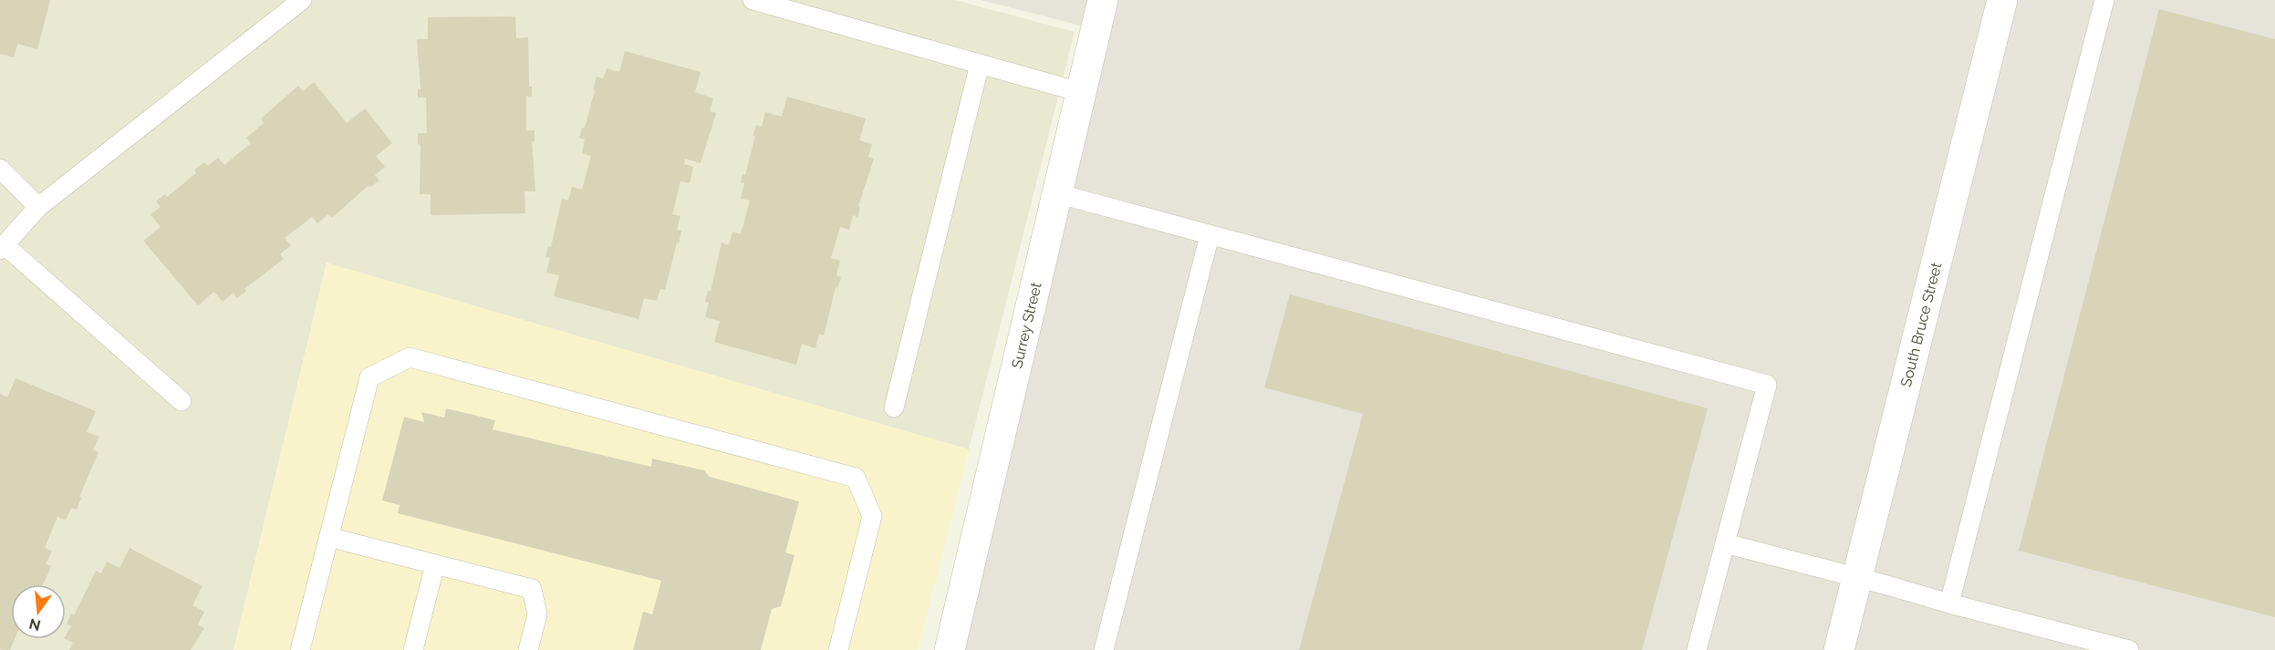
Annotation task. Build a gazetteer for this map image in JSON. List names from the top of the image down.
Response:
{
  "streets": {
    "street": ["Surrey Street", "South Bruce Street"]
  },
  "north": "bottom"
}
